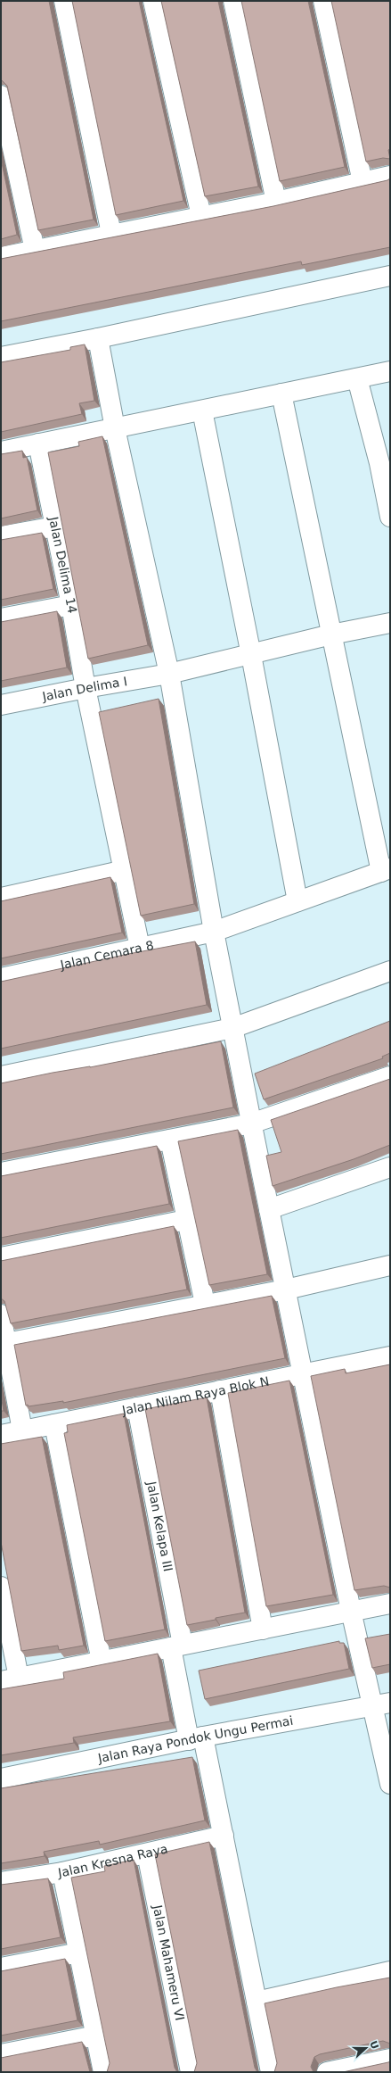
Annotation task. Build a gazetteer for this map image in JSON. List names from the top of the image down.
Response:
{
  "streets": {
    "street": [
      "Jalan Delima 14",
      "Jalan Delima I",
      "Jalan Cemara 8",
      "Jalan Nilam Raya Blok N",
      "Jalan Kelapa III",
      "Jalan Raya Pondok Ungu Permai",
      "Jalan Kresna Raya",
      "Jalan Mahameru VI"
    ]
  },
  "crossings": [
    ["Jalan Delima 14", "Jalan Delima I"],
    ["Jalan Delima 14", "Jalan Cemara 8"],
    ["Jalan Nilam Raya Blok N", "Jalan Kelapa III"],
    ["Jalan Kelapa III", "Jalan Raya Pondok Ungu Permai"],
    ["Jalan Kelapa III", "Jalan Kresna Raya"],
    ["Jalan Kresna Raya", "Jalan Mahameru VI"]
  ],
  "north": "right"
}
